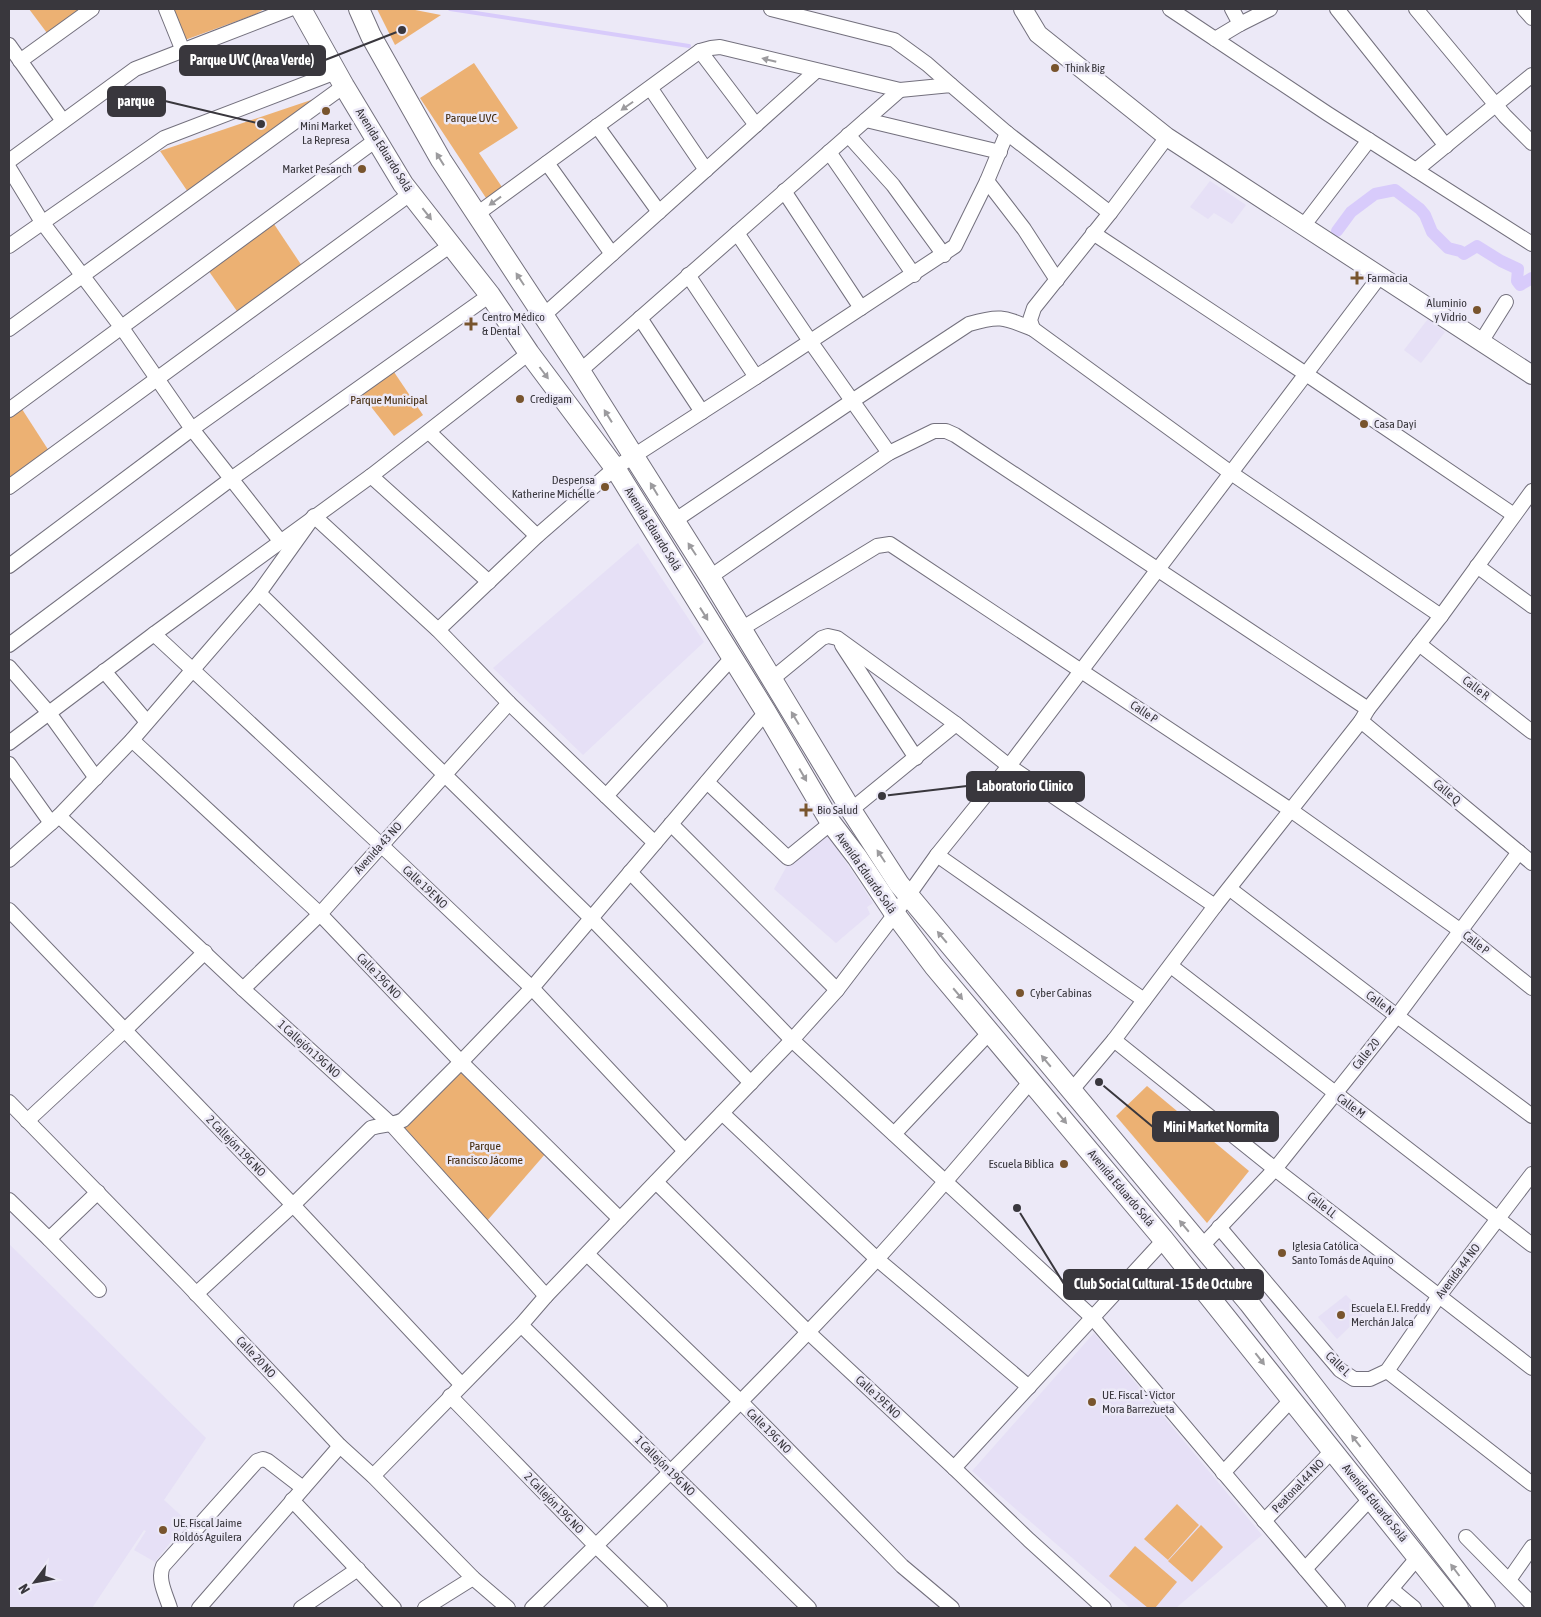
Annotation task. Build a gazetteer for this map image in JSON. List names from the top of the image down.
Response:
{
  "streets": {
    "main road": ["Avenida Eduardo Solá"],
    "street": [
      "Calle R",
      "Calle P",
      "Calle Q",
      "Avenida 43 NO",
      "Calle 19E NO",
      "Calle 19G NO",
      "Calle N",
      "1 Callejón 19G NO",
      "Calle 20",
      "Calle M",
      "2 Callejón 19G NO",
      "Calle LL",
      "Avenida 44 NO",
      "Calle 20 NO",
      "Calle L",
      "Peatonal 44 NO"
    ]
  },
  "crossings": [
    ["Avenida Eduardo Solá", "Calle P"],
    ["Avenida Eduardo Solá", "Calle 20"],
    ["Avenida Eduardo Solá", "Peatonal 44 NO"],
    ["Calle P", "Calle 20"],
    ["Calle Q", "Calle 20"],
    ["Avenida 43 NO", "Calle 19E NO"],
    ["Avenida 43 NO", "Calle 19G NO"],
    ["Avenida 43 NO", "1 Callejón 19G NO"],
    ["Calle N", "Calle 20"],
    ["Calle 20", "Calle M"],
    ["Calle 20", "Calle LL"],
    ["Calle 20", "Calle L"],
    ["Calle M", "Avenida 44 NO"],
    ["Calle LL", "Avenida 44 NO"],
    ["Avenida 44 NO", "Calle L"]
  ],
  "parks": ["Parque UVC", "Parque Municipal", "Parque Francisco Jácome"],
  "places": {
    "other": [
      "Parque UVC (Area Verde)",
      "Think Big",
      "Mini Market La Represa",
      "parque",
      "Market Pesanch",
      "Aluminio y Vidrio",
      "Credigam",
      "Casa Dayi",
      "Despensa Katherine Michelle",
      "Laboratorio Clinico",
      "Cyber Cabinas",
      "Mini Market Normita",
      "Escuela Biblica",
      "Club Social Cultural - 15 de Octubre",
      "Iglesia Católica Santo Tomás de Aquino",
      "Escuela E.I. Freddy Merchán Jalca",
      "UE. Fiscal - Victor Mora Barrezueta",
      "UE. Fiscal Jaime Roldós Aguilera"
    ],
    "health": ["Farmacia", "Centro Médico & Dental", "Bio Salud"]
  },
  "north": "bottom left"
}
